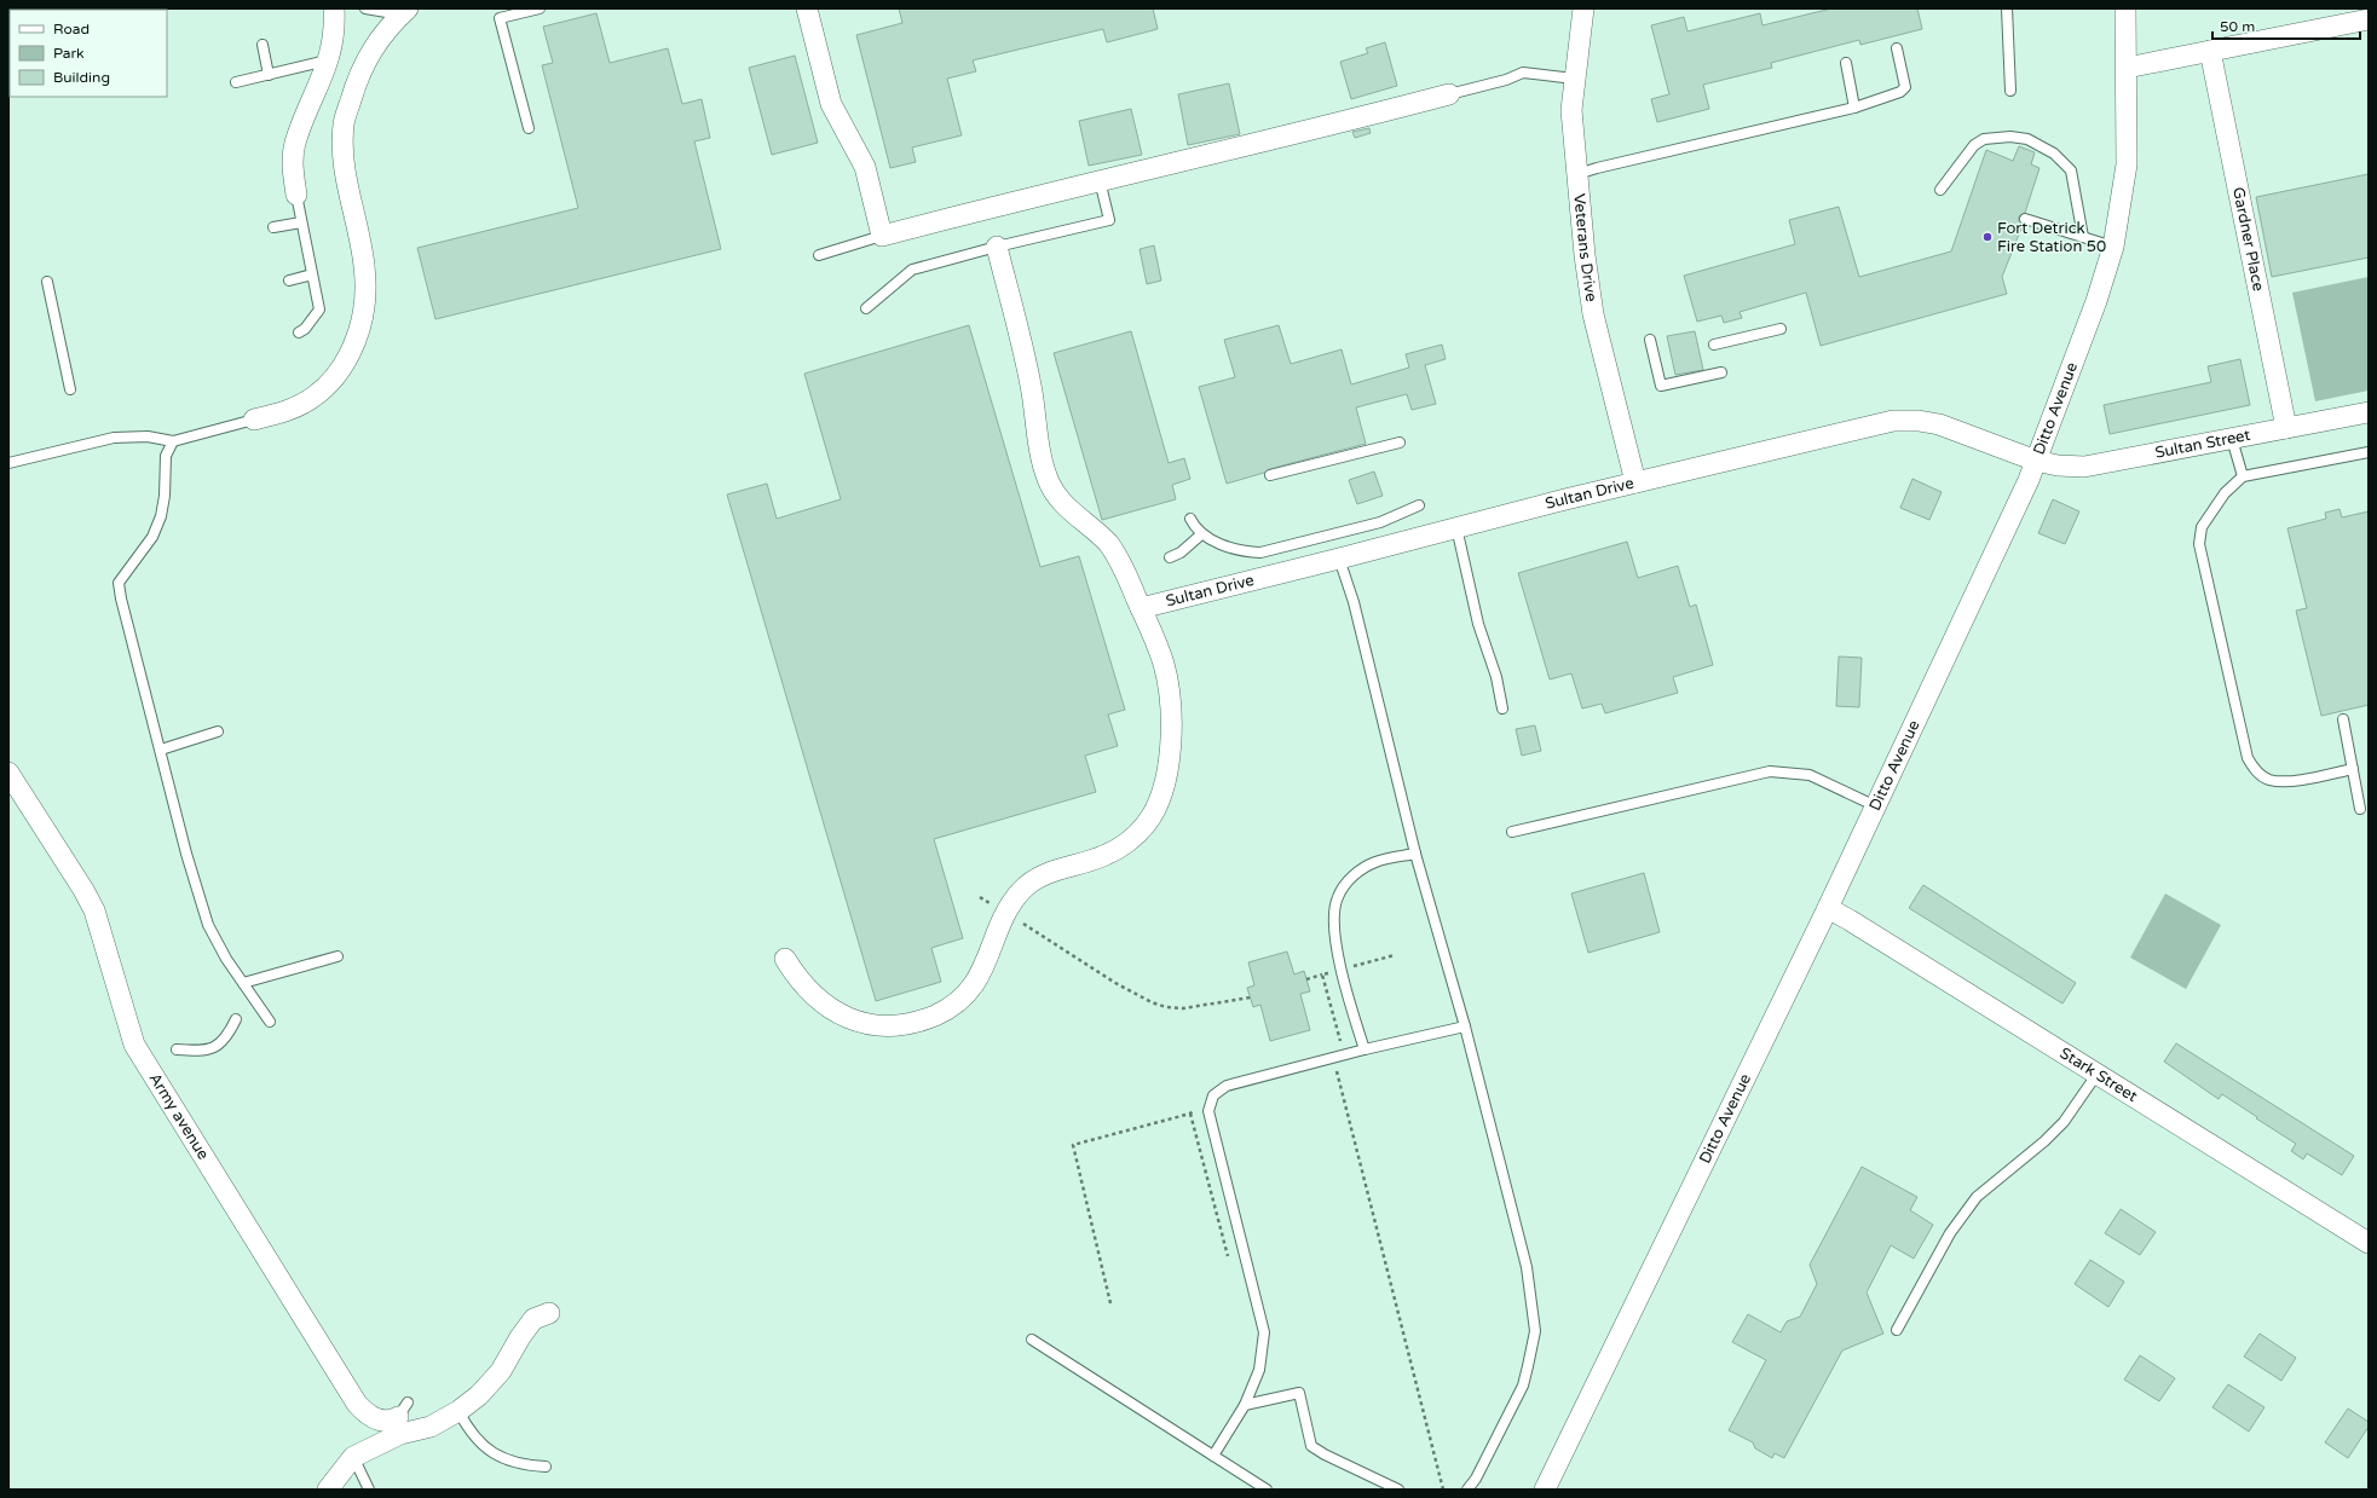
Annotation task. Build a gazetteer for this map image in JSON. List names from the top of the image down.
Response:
{
  "streets": {
    "street": [
      "Gardner Place",
      "Veterans Drive",
      "Ditto Avenue",
      "Sultan Street",
      "Sultan Drive",
      "Stark Street",
      "Army avenue"
    ]
  },
  "crossings": [
    ["Gardner Place", "Sultan Street"],
    ["Veterans Drive", "Sultan Drive"],
    ["Ditto Avenue", "Sultan Street"],
    ["Ditto Avenue", "Sultan Drive"],
    ["Ditto Avenue", "Stark Street"],
    ["Sultan Street", "Sultan Drive"]
  ],
  "places": ["Fort Detrick Fire Station 50"],
  "legend": ["Road", "Park", "Building"],
  "scale_bar": "50 m"
}
